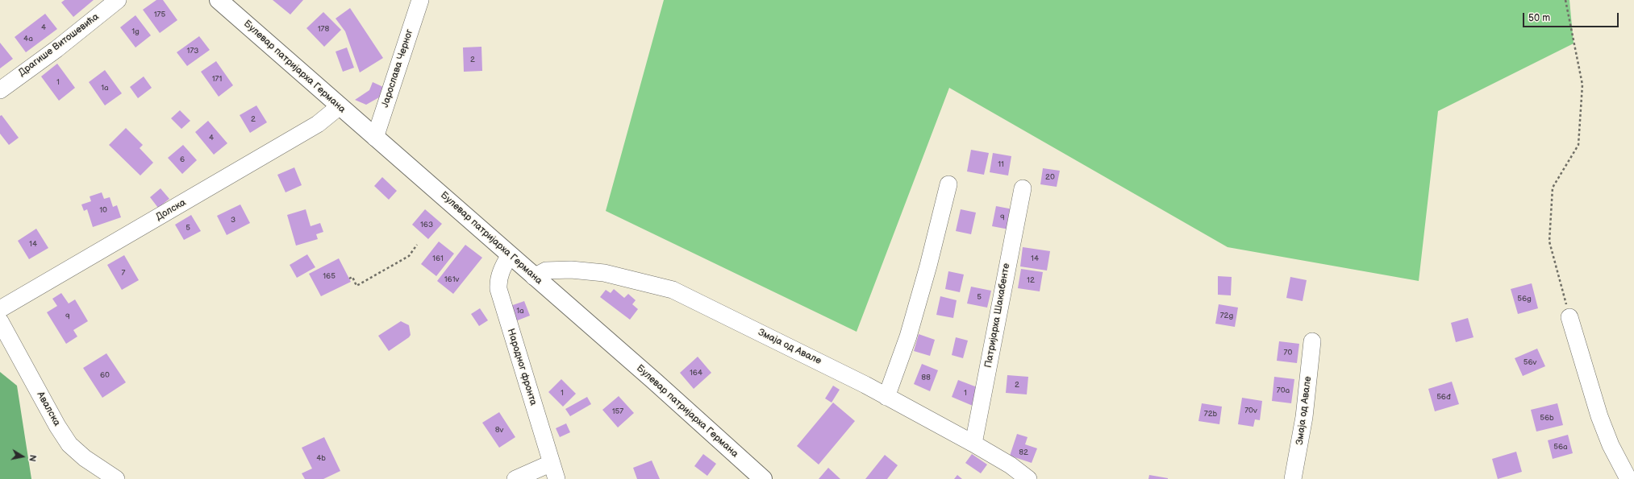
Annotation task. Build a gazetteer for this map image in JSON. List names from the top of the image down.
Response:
{
  "streets": {
    "main road": ["Булевар патријарха Германа"],
    "street": [
      "Драгише Витошевића",
      "Јарослава Черног",
      "Долска",
      "Патријарха Шакабенте",
      "Змаја од Авале",
      "Народног фронта",
      "Авалска"
    ]
  },
  "crossings": [
    ["Булевар патријарха Германа", "Јарослава Черног"],
    ["Булевар патријарха Германа", "Долска"],
    ["Булевар патријарха Германа", "Змаја од Авале"],
    ["Булевар патријарха Германа", "Народног фронта"],
    ["Патријарха Шакабенте", "Змаја од Авале"]
  ],
  "house_numbers": [
    "175",
    "4",
    "178",
    "1g",
    "4a",
    "173",
    "2",
    "171",
    "1",
    "1a",
    "2",
    "4",
    "6",
    "11",
    "20",
    "10",
    "9",
    "3",
    "163",
    "5",
    "14",
    "161",
    "14",
    "7",
    "165",
    "161v",
    "12",
    "5",
    "56g",
    "1a",
    "72g",
    "9",
    "70",
    "56v",
    "164",
    "60",
    "88",
    "2",
    "70a",
    "1",
    "1",
    "56đ",
    "70v",
    "157",
    "72b",
    "56b",
    "8v",
    "56a",
    "82",
    "4b"
  ],
  "scale_bar": "50 m",
  "north": "right"
}
